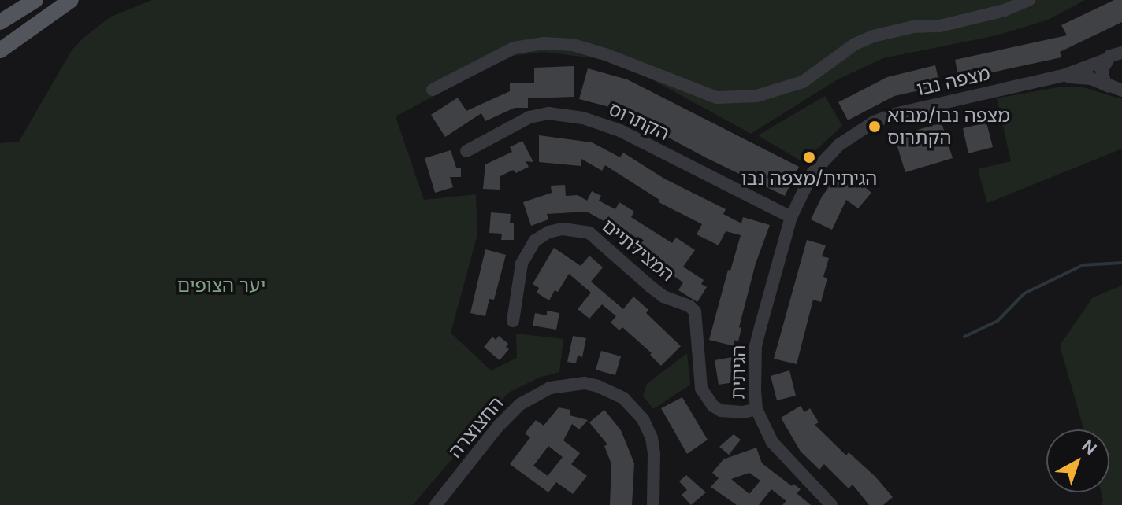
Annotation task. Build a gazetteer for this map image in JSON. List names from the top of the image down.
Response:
{
  "streets": {
    "street": [
      "מצפה נבו",
      "הקתרוס",
      "המצילתיים",
      "הגיתית",
      "החצוצרה"
    ]
  },
  "crossings": [
    ["מצפה נבו", "הקתרוס"],
    ["מצפה נבו", "הגיתית"],
    ["הקתרוס", "הגיתית"],
    ["המצילתיים", "הגיתית"]
  ],
  "parks": ["יער הצופים"],
  "places": ["מצפה נבו/מבוא הקתרוס", "הגיתית/מצפה נבו"],
  "north": "top right"
}
